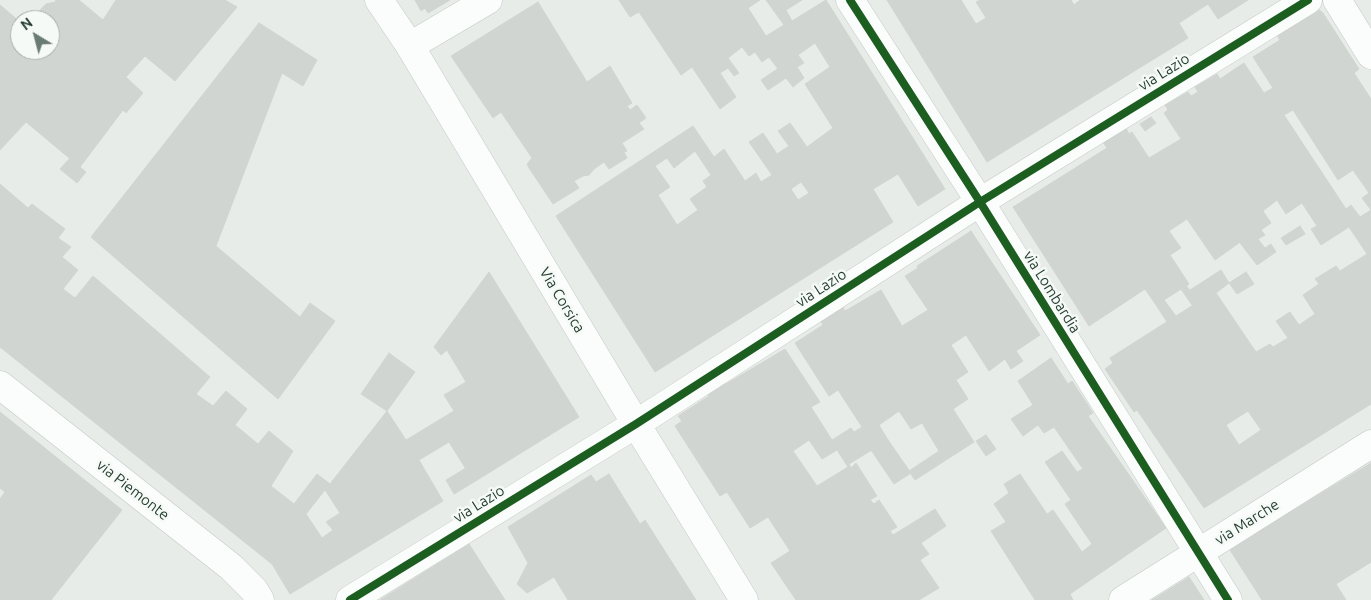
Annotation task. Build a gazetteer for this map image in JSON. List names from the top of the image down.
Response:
{
  "streets": {
    "street": [
      "via Lazio",
      "via Lombardia",
      "Via Corsica",
      "via Piemonte",
      "via Marche"
    ]
  },
  "crossings": [
    ["via Lazio", "via Lombardia"],
    ["via Lazio", "Via Corsica"],
    ["via Lombardia", "via Marche"]
  ],
  "north": "top left"
}
